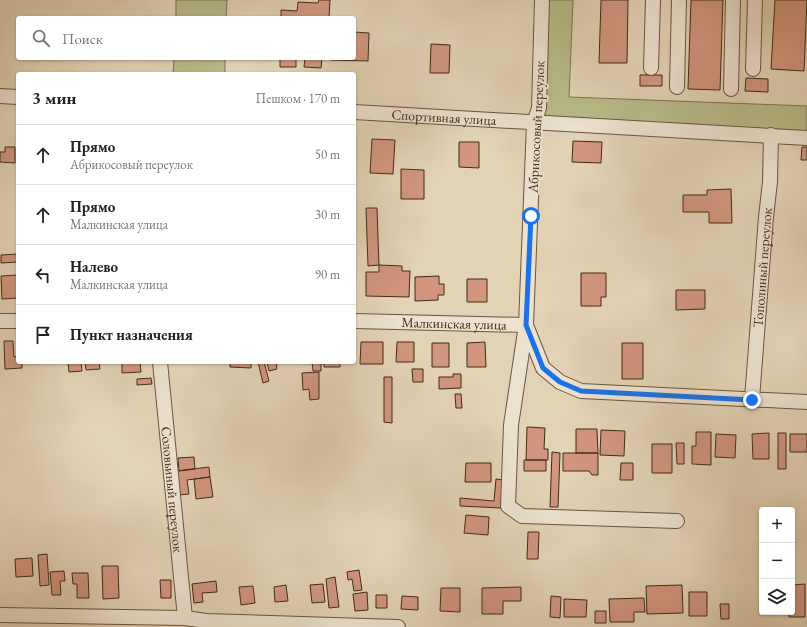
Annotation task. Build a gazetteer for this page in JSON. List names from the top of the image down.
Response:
{
  "streets": {
    "street": [
      "Спортивная улица",
      "Абрикосовый переулок",
      "Тополиный переулок",
      "Малкинская улица",
      "Соловьиный переулок"
    ]
  },
  "crossings": [
    ["Спортивная улица", "Абрикосовый переулок"],
    ["Спортивная улица", "Тополиный переулок"],
    ["Абрикосовый переулок", "Малкинская улица"],
    ["Тополиный переулок", "Малкинская улица"]
  ],
  "page": {
    "search": "Поиск",
    "heading": ["3 мин", "Пешком · 170 m"],
    "list": [
      ["Прямо", "Абрикосовый переулок", "50 m"],
      ["Прямо", "Малкинская улица", "30 m"],
      ["Налево", "Малкинская улица", "90 m"],
      "Пункт назначения"
    ],
    "map_buttons": ["+", "−"]
  }
}
